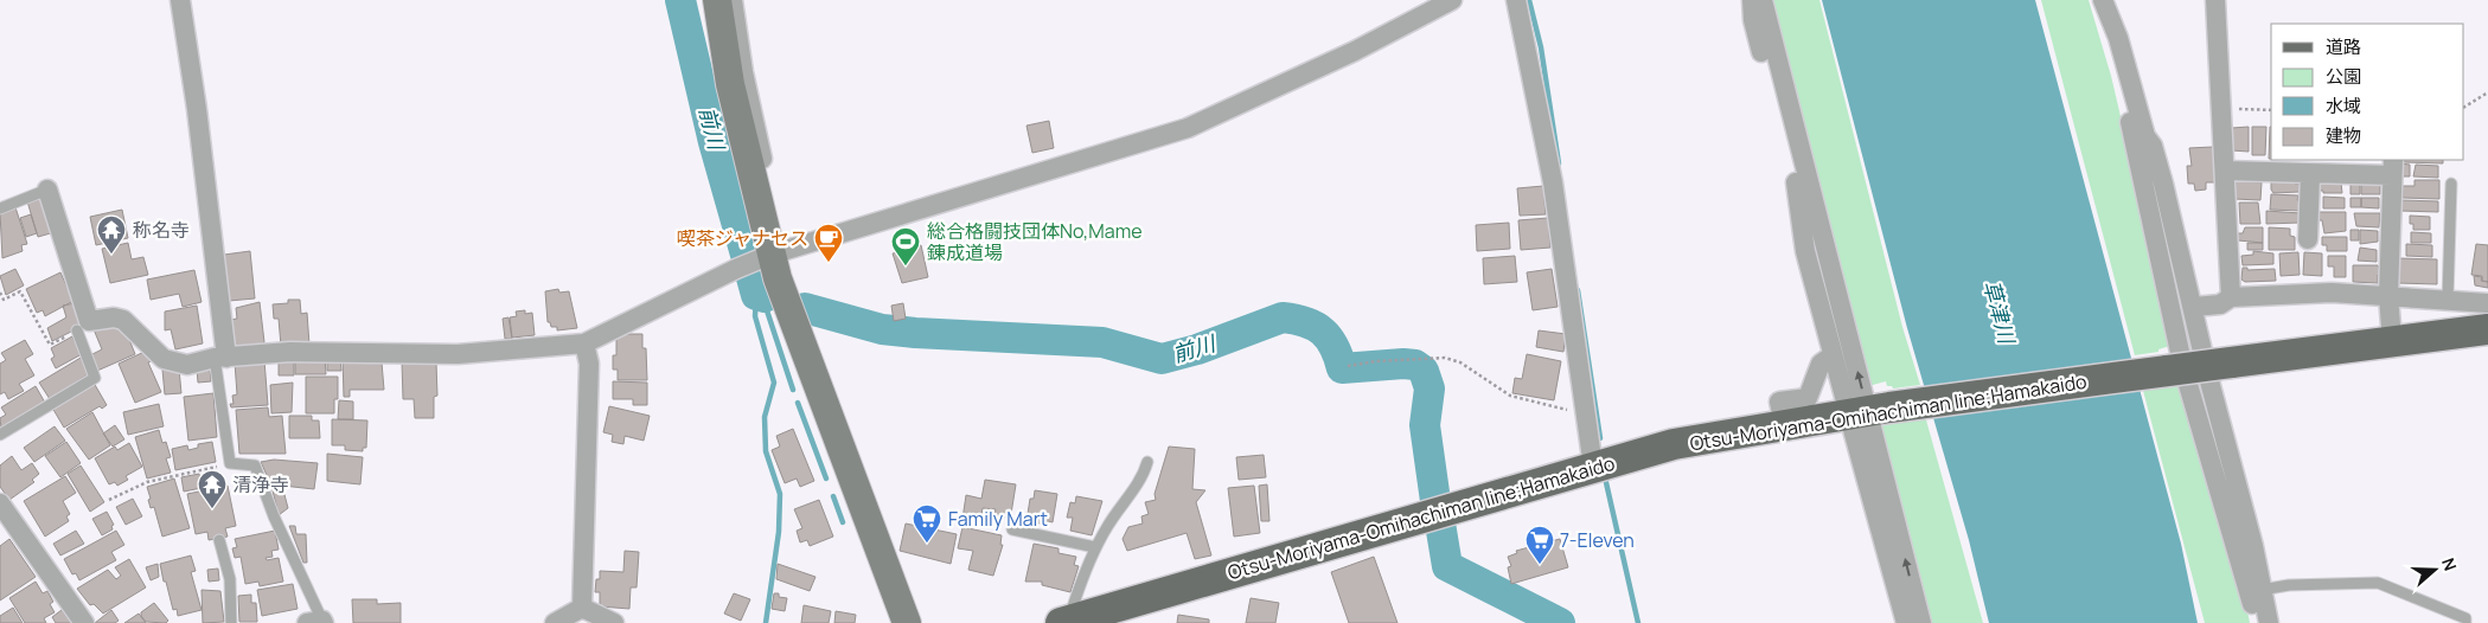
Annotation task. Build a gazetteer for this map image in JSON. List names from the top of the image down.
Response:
{
  "streets": {
    "main road": ["Otsu-Moriyama-Omihachiman line;Hamakaido"]
  },
  "water": ["前川", "草津川"],
  "places": {
    "temple": ["称名寺", "清浄寺"],
    "cafe": ["喫茶ジャナセス"],
    "sports": ["総合格闘技団体No,Mame 錬成道場"],
    "supermarket": ["Family Mart", "7-Eleven"]
  },
  "legend": [
    "道路",
    "公園",
    "水域",
    "建物"
  ],
  "north": "right"
}
